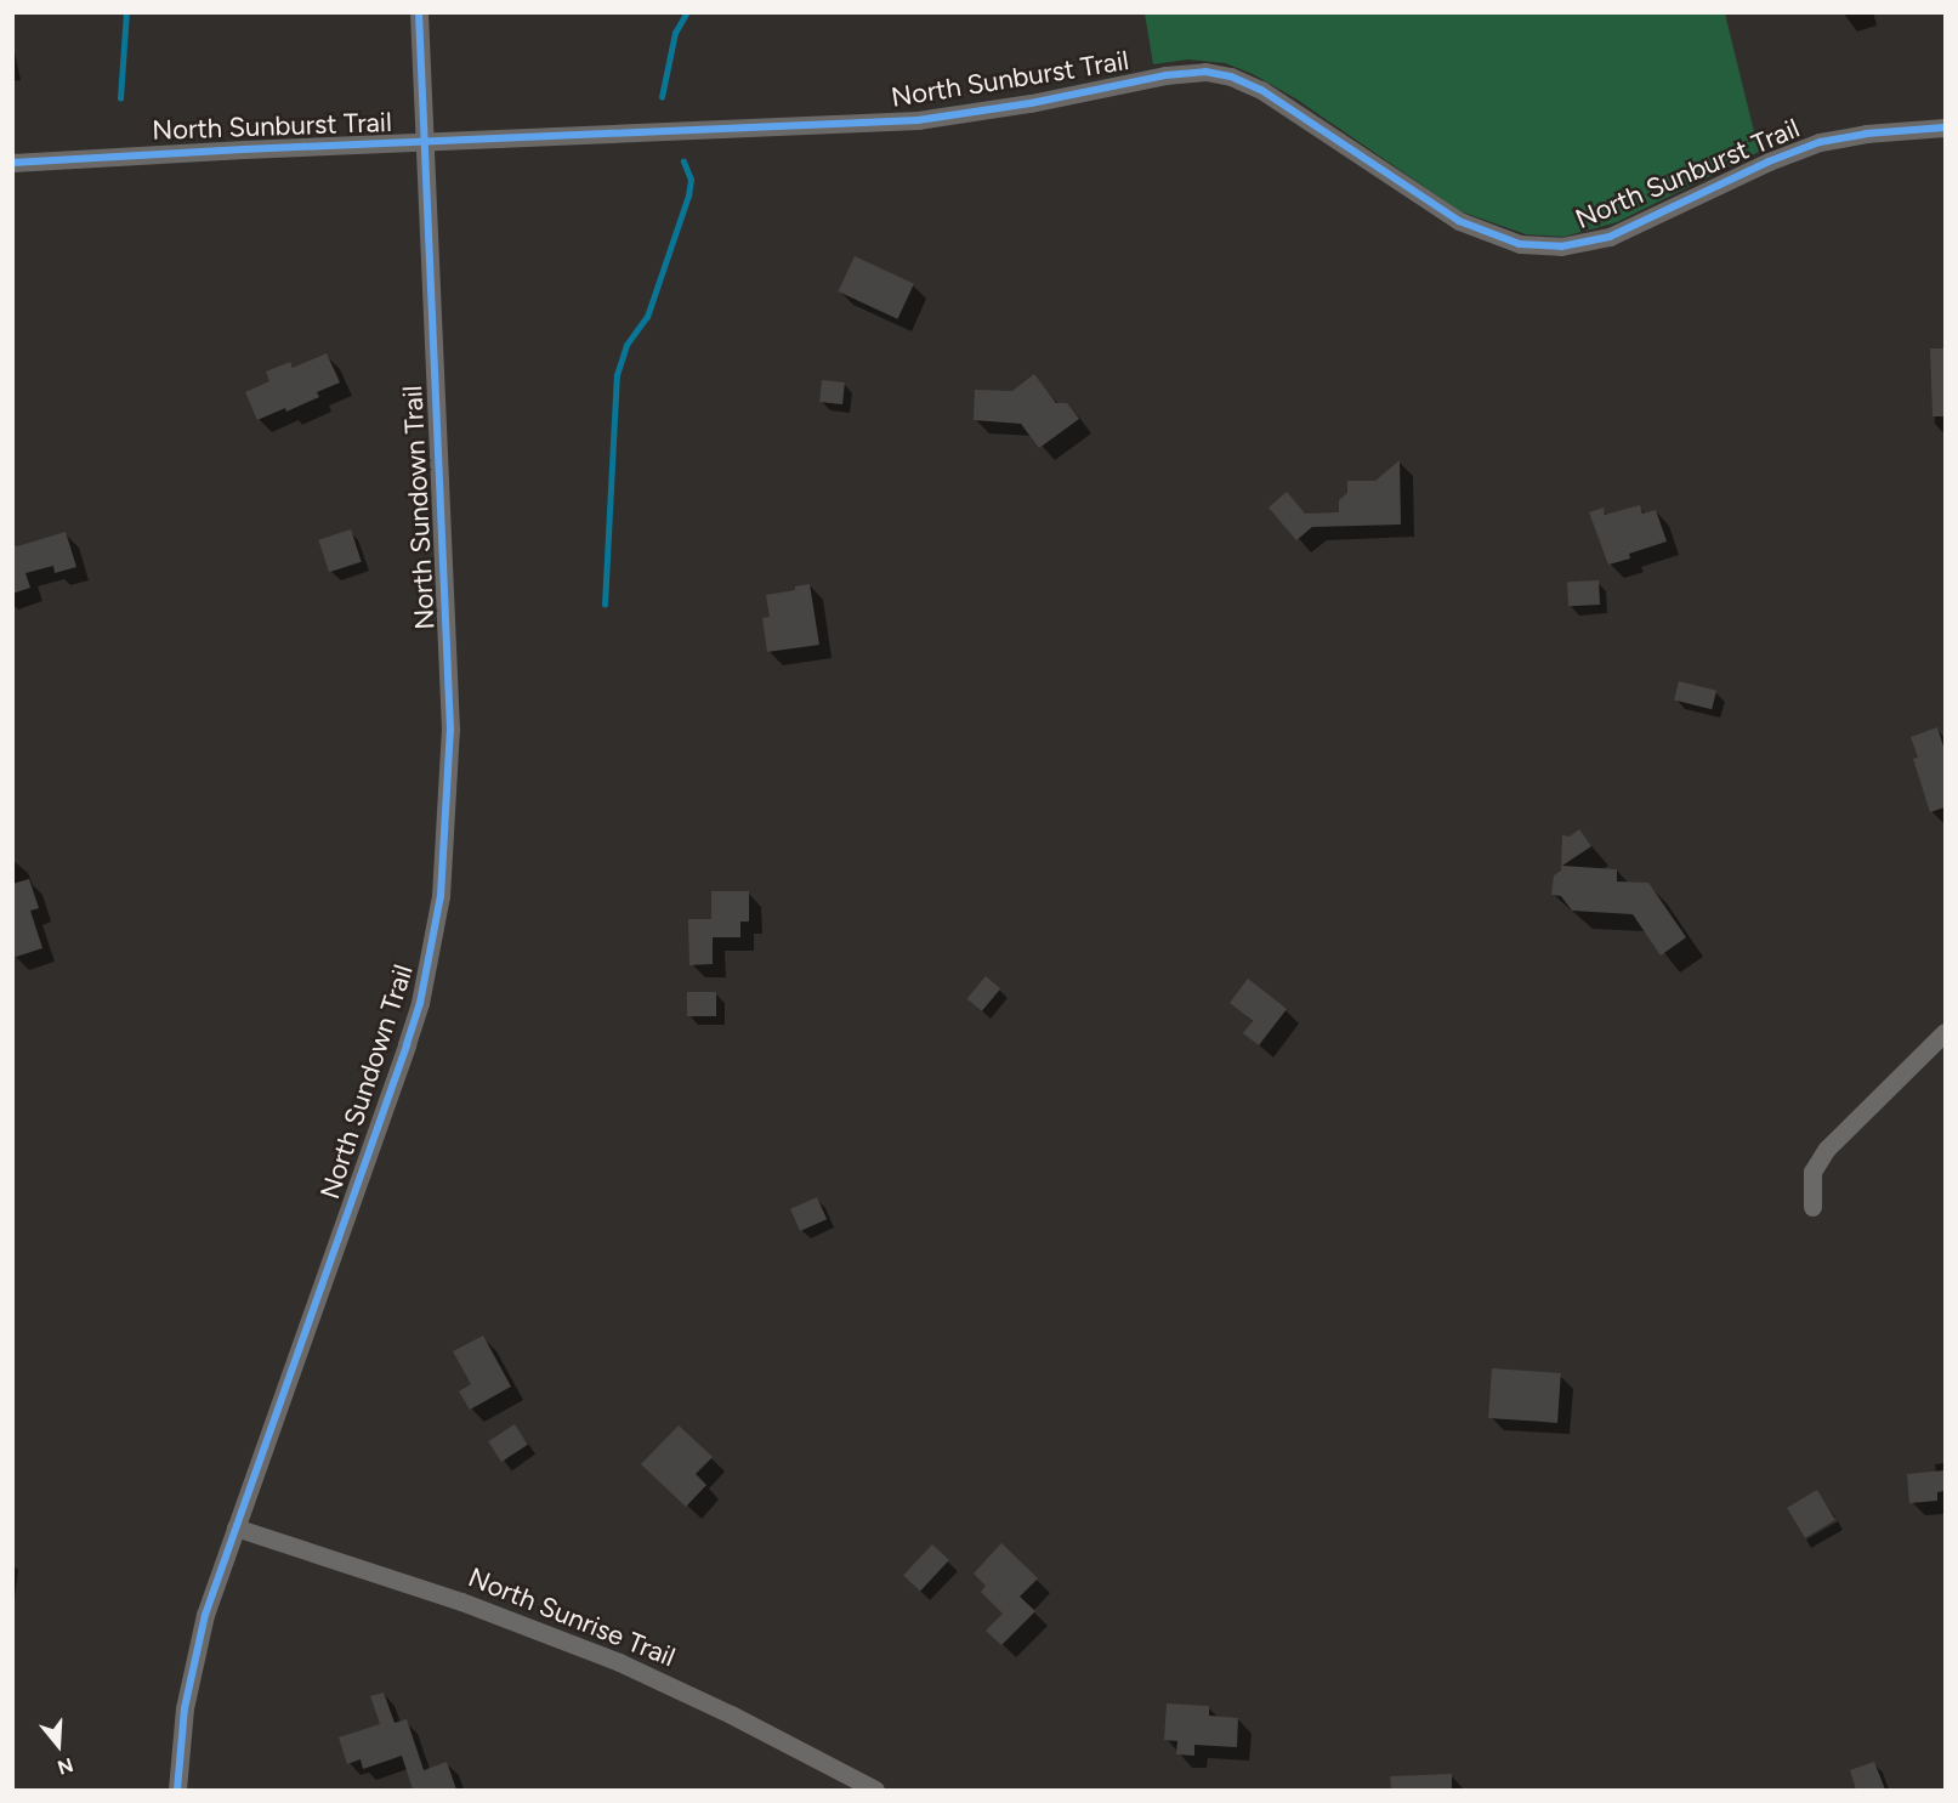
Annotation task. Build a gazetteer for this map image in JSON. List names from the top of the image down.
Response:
{
  "streets": {
    "street": ["North Sunburst Trail", "North Sundown Trail", "North Sunrise Trail"]
  },
  "crossings": [
    ["North Sunburst Trail", "North Sundown Trail"],
    ["North Sundown Trail", "North Sunrise Trail"]
  ],
  "north": "bottom"
}
